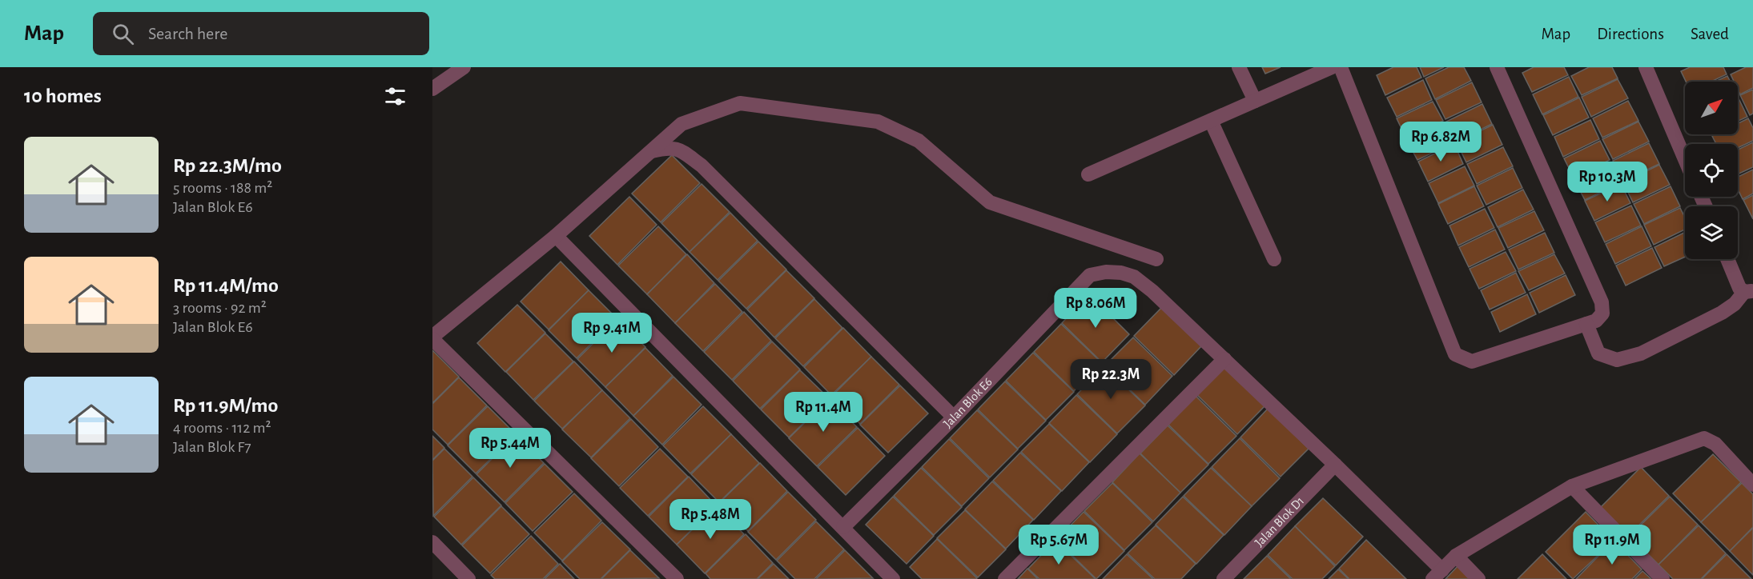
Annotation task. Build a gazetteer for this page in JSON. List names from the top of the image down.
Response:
{
  "streets": {
    "street": ["Jalan Blok E6", "Jalan Blok D1"]
  },
  "north": "top right",
  "page": {
    "header": "Map",
    "search": "Search here",
    "nav": ["Map", "Directions", "Saved"],
    "heading": "10 homes",
    "price": [
      "Rp 6.82M",
      "Rp 10.3M",
      "Rp 8.06M",
      "Rp 9.41M",
      "Rp 22.3M",
      "Rp 11.4M",
      "Rp 5.44M",
      "Rp 5.48M",
      "Rp 5.67M",
      "Rp 11.9M"
    ],
    "list": [
      {
        "name": "Rp 22.3M/mo",
        "note": "5 rooms · 188 m² · Jalan Blok E6"
      },
      {
        "name": "Rp 11.4M/mo",
        "note": "3 rooms · 92 m² · Jalan Blok E6"
      },
      {
        "name": "Rp 11.9M/mo",
        "note": "4 rooms · 112 m² · Jalan Blok F7"
      }
    ]
  }
}
